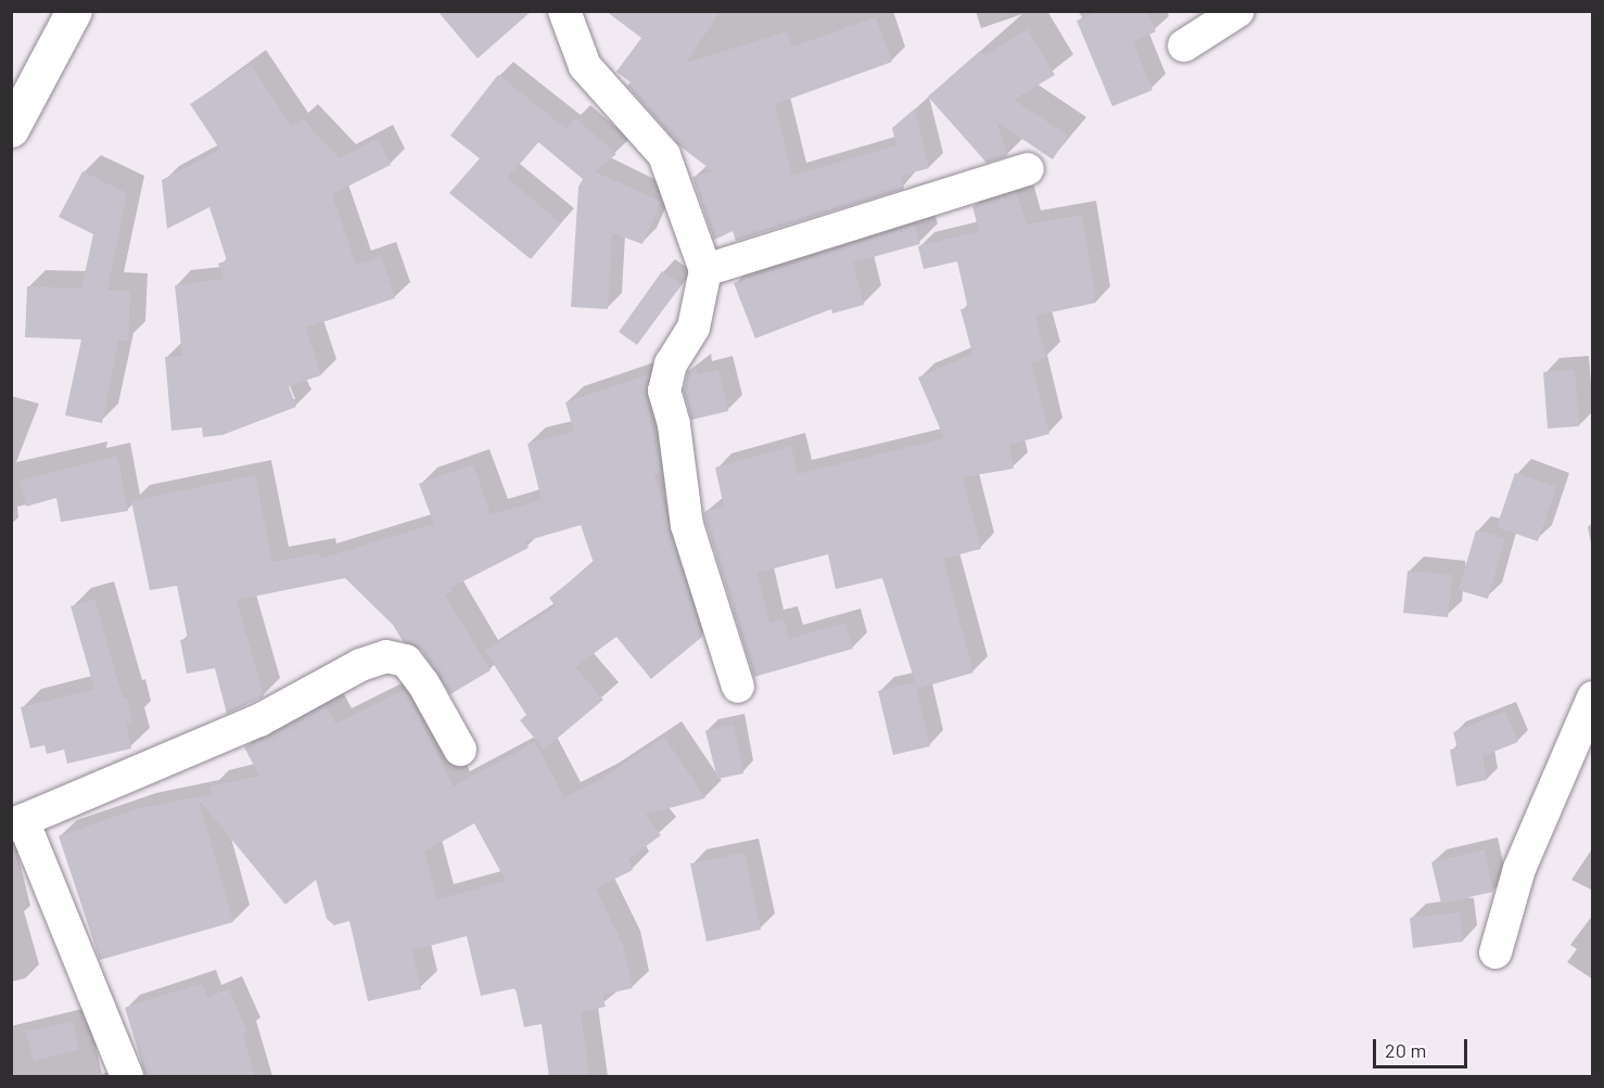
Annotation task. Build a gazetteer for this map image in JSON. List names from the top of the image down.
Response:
{
  "scale_bar": "20 m"
}
